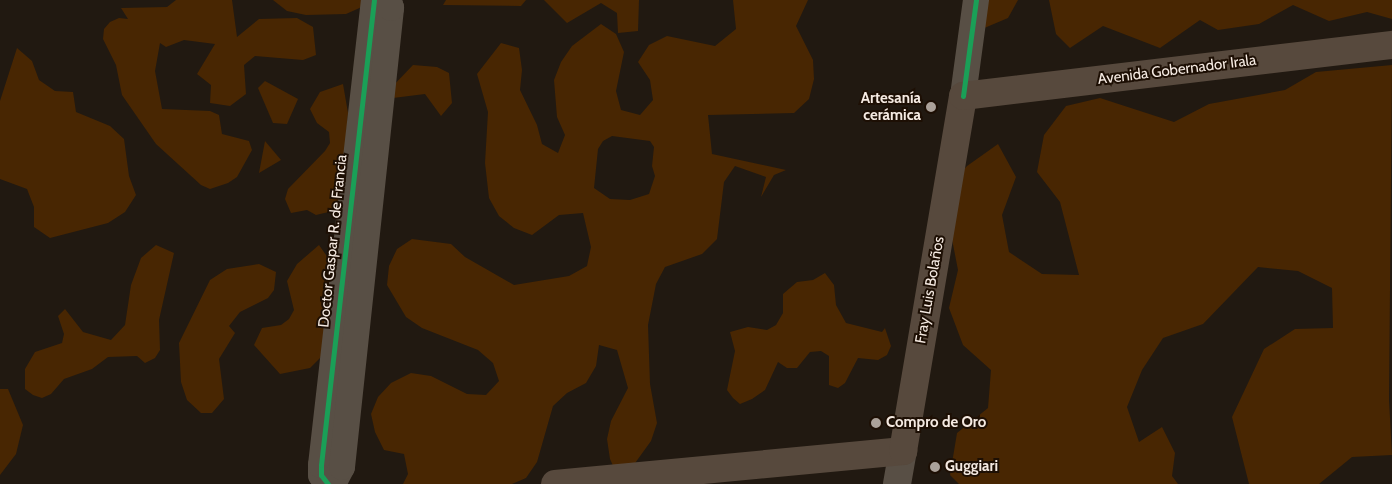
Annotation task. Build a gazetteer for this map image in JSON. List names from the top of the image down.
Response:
{
  "streets": {
    "main road": ["Avenida Gobernador Irala", "Fray Luis Bolaños"],
    "street": ["Doctor Gaspar R. de Francia"]
  },
  "crossings": [
    ["Avenida Gobernador Irala", "Fray Luis Bolaños"]
  ],
  "places": ["Artesanía cerámica", "Compro de Oro", "Guggiari"]
}
